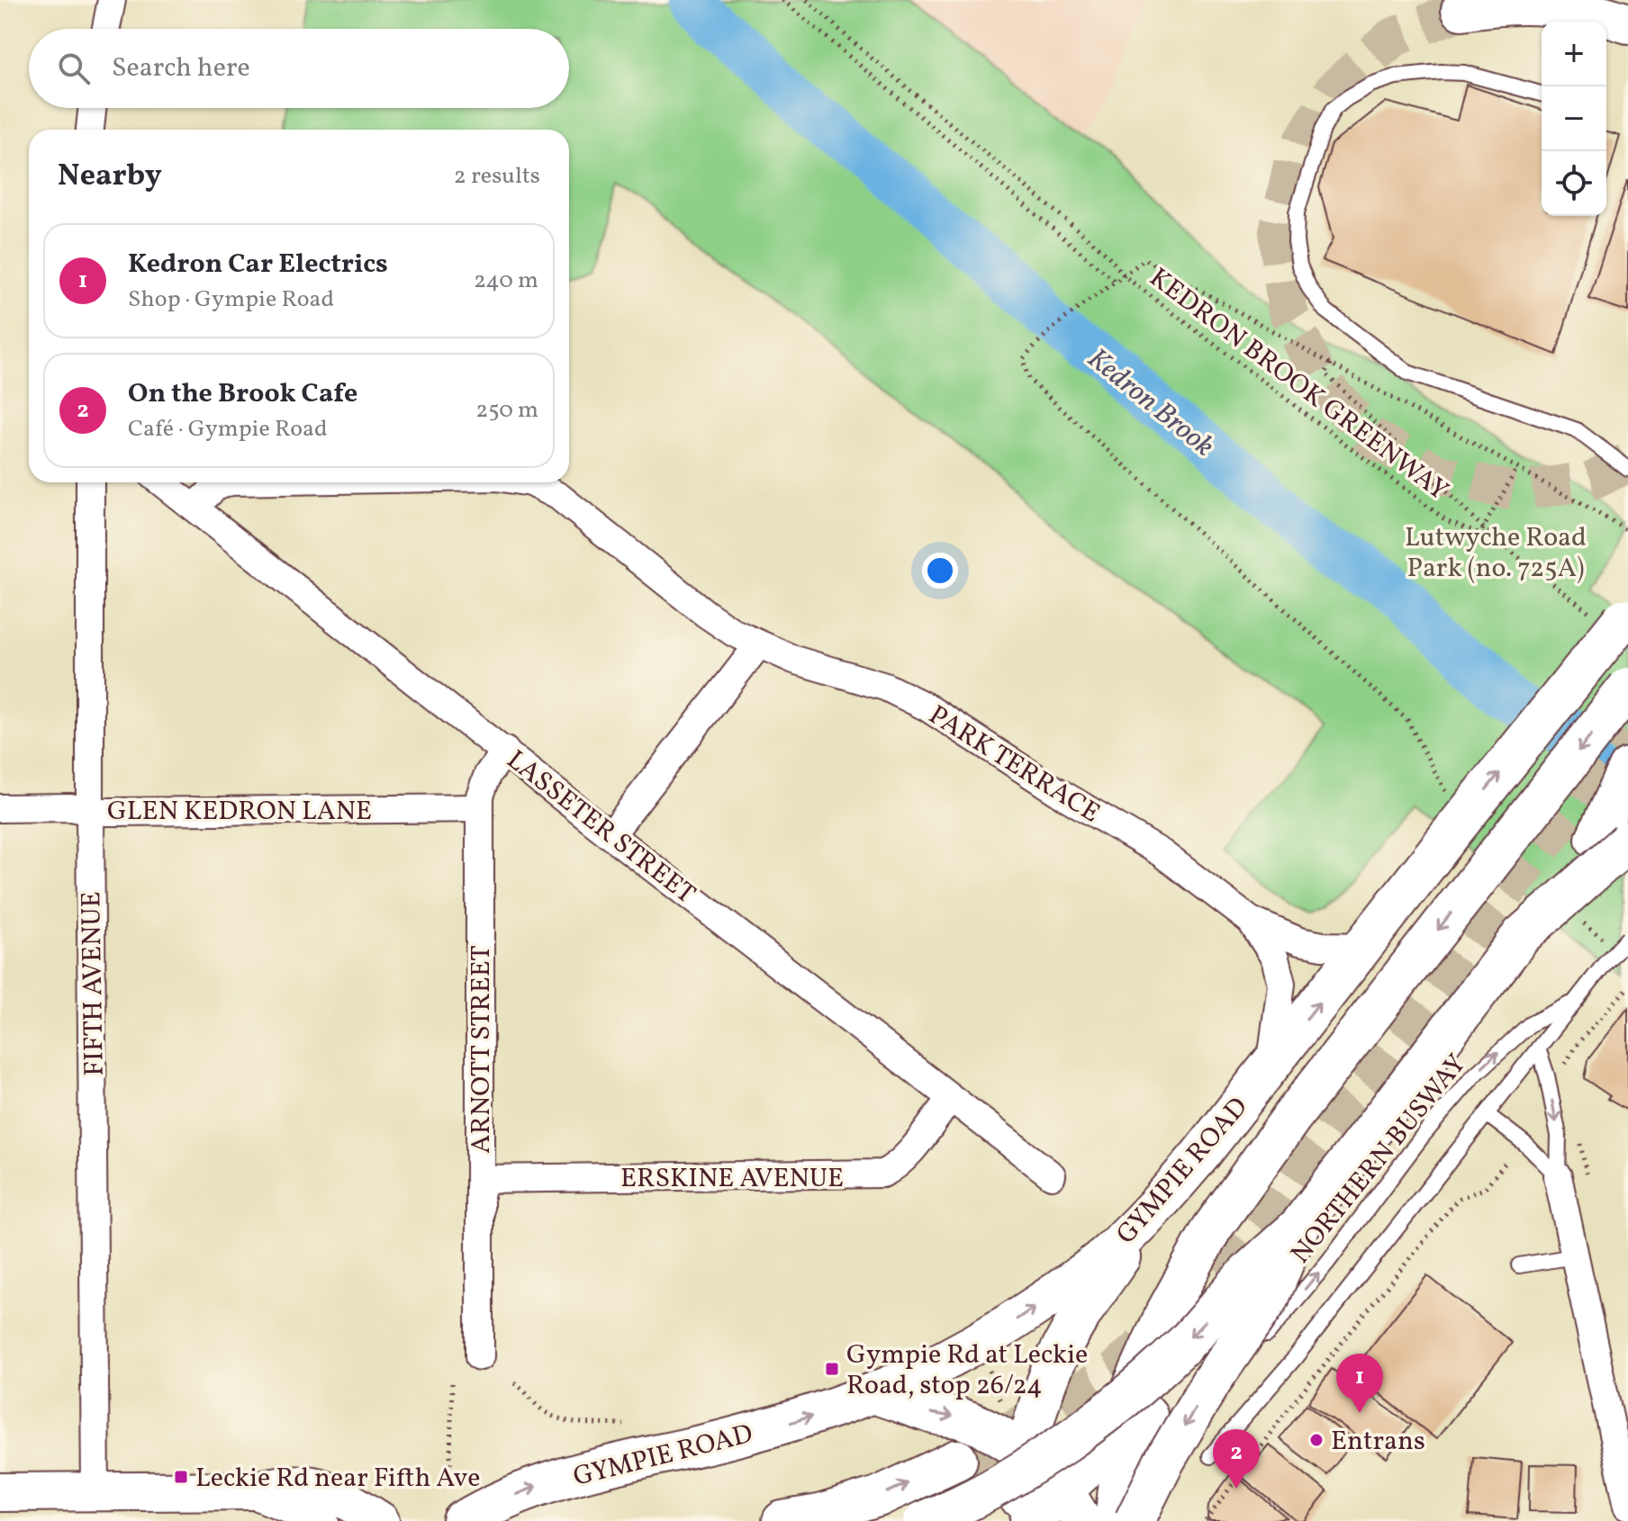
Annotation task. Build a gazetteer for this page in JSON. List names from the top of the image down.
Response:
{
  "streets": {
    "highway": ["GYMPIE ROAD"],
    "street": [
      "PARK TERRACE",
      "GLEN KEDRON LANE",
      "LASSETER STREET",
      "FIFTH AVENUE",
      "ARNOTT STREET",
      "ERSKINE AVENUE"
    ],
    "lane": ["NORTHERN BUSWAY"],
    "path": ["KEDRON BROOK GREENWAY"]
  },
  "crossings": [
    ["PARK TERRACE", "LASSETER STREET"],
    ["PARK TERRACE", "GYMPIE ROAD"],
    ["GLEN KEDRON LANE", "FIFTH AVENUE"],
    ["GLEN KEDRON LANE", "ARNOTT STREET"],
    ["LASSETER STREET", "ARNOTT STREET"],
    ["LASSETER STREET", "ERSKINE AVENUE"],
    ["ARNOTT STREET", "ERSKINE AVENUE"]
  ],
  "water": ["Kedron Brook"],
  "parks": ["Lutwyche Road Park (no. 725A)"],
  "places": {
    "transit": ["Gympie Rd at Leckie Road, stop 26/24", "Leckie Rd near Fifth Ave"],
    "other": ["Entrans"]
  },
  "page": {
    "map_buttons": ["+", "−"],
    "search": "Search here",
    "heading": ["Nearby", "2 results"],
    "list": [
      {
        "mark": "1",
        "name": "Kedron Car Electrics",
        "note": "Shop · Gympie Road",
        "value": "240 m"
      },
      {
        "mark": "2",
        "name": "On the Brook Cafe",
        "note": "Café · Gympie Road",
        "value": "250 m"
      }
    ],
    "pins": ["1", "2"]
  }
}
